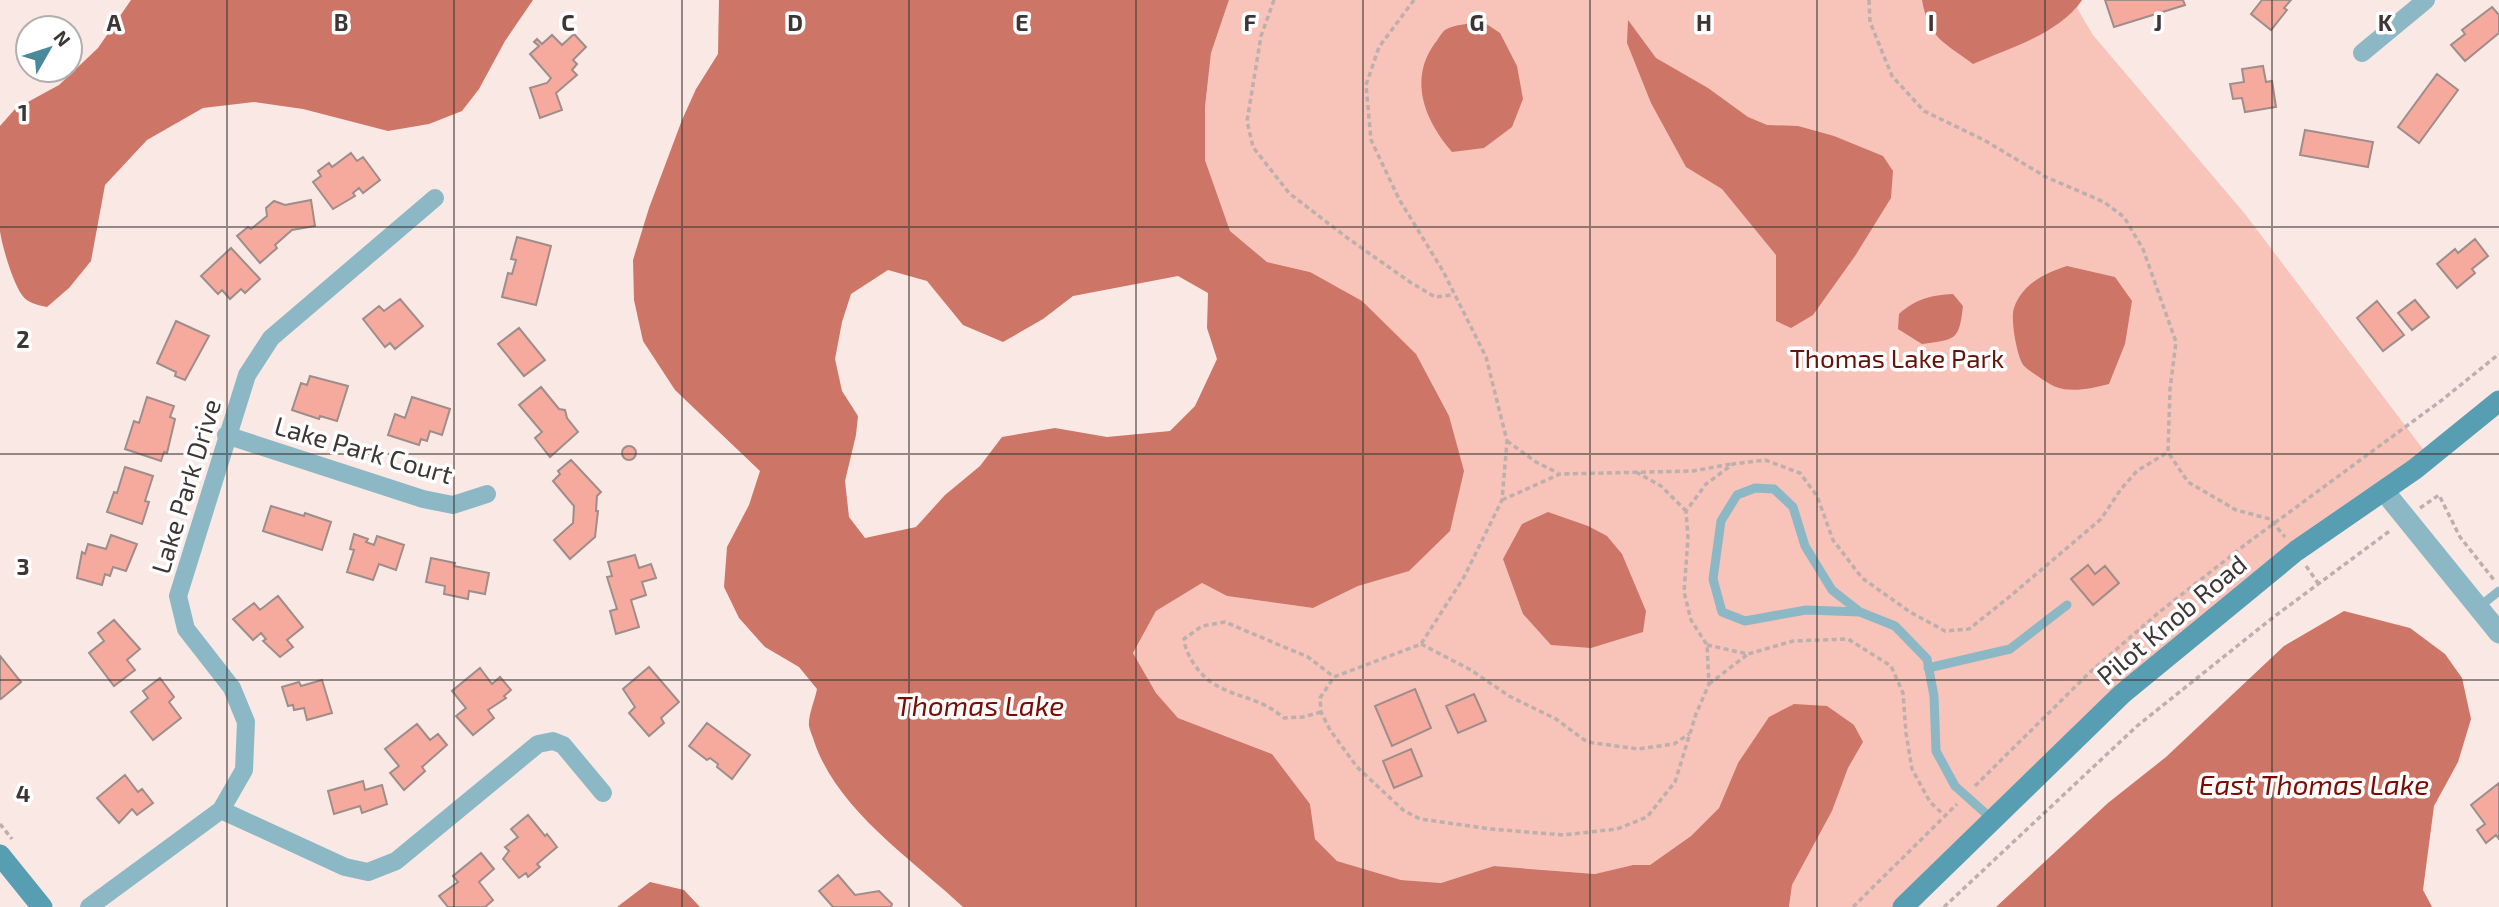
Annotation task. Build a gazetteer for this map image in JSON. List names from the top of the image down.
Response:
{
  "streets": {
    "main road": ["Pilot Knob Road"],
    "street": ["Lake Park Court", "Lake Park Drive"]
  },
  "crossings": [
    ["Lake Park Court", "Lake Park Drive"]
  ],
  "water": ["Thomas Lake", "East Thomas Lake"],
  "parks": ["Thomas Lake Park"],
  "north": "top right",
  "grid": {
    "columns": [
      "A",
      "B",
      "C",
      "D",
      "E",
      "F",
      "G",
      "H",
      "I",
      "J",
      "K"
    ],
    "rows": [
      "1",
      "2",
      "3",
      "4"
    ]
  }
}
